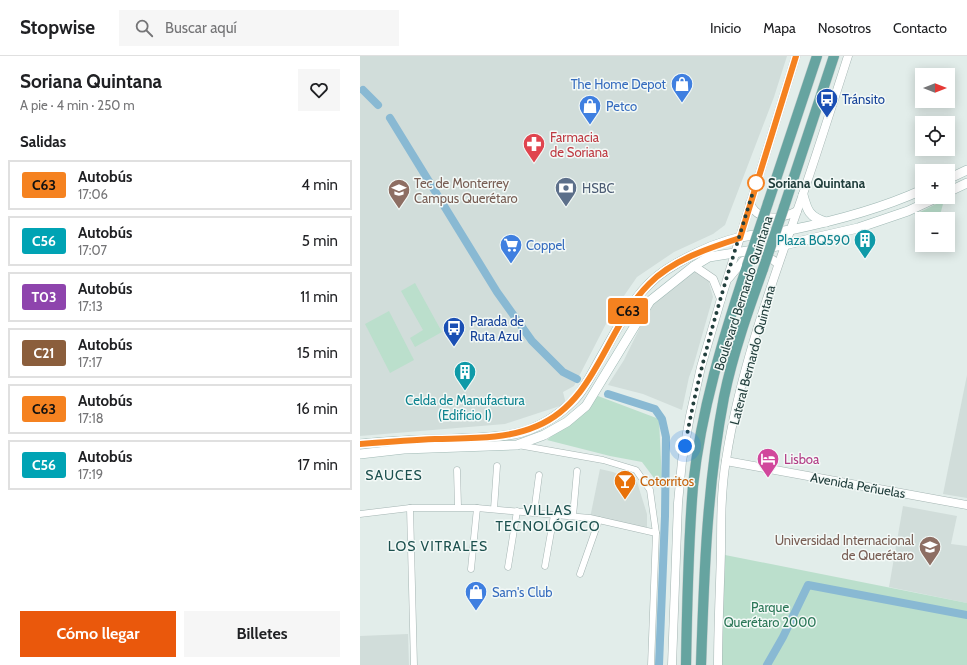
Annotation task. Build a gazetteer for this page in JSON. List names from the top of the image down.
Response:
{
  "streets": {
    "main road": ["Boulevard Bernardo Quintana"],
    "street": ["Lateral Bernardo Quintana", "Avenida Peñuelas"]
  },
  "crossings": [
    ["Lateral Bernardo Quintana", "Avenida Peñuelas"]
  ],
  "districts": ["SAUCES", "VILLAS TECNOLÓGICO", "LOS VITRALES"],
  "parks": ["Parque Querétaro 2000"],
  "places": {
    "shop": ["The Home Depot", "Petco", "Sam's Club"],
    "bus stop": ["Tránsito", "Parada de Ruta Azul"],
    "pharmacy": ["Farmacia de Soriana"],
    "other": ["Soriana Quintana"],
    "bank": ["HSBC"],
    "school or university": ["Tec de Monterrey Campus Querétaro", "Universidad Internacional de Querétaro"],
    "building": ["Plaza BQ590", "Celda de Manufactura (Edificio I)"],
    "supermarket": ["Coppel"],
    "hotel": ["Lisboa"],
    "bar": ["Cotorritos"]
  },
  "lines": ["bus line C63"],
  "north": "right",
  "page": {
    "header": "Stopwise",
    "search": "Buscar aquí",
    "nav": [
      "Inicio",
      "Mapa",
      "Nosotros",
      "Contacto"
    ],
    "heading": [
      ["Soriana Quintana", "A pie · 4 min · 250 m"],
      "Salidas"
    ],
    "on_map": "C63",
    "map_buttons": ["+", "−"],
    "list": [
      {
        "mark": "C63",
        "name": "Autobús",
        "note": "17:06",
        "value": "4 min"
      },
      {
        "mark": "C56",
        "name": "Autobús",
        "note": "17:07",
        "value": "5 min"
      },
      {
        "mark": "T03",
        "name": "Autobús",
        "note": "17:13",
        "value": "11 min"
      },
      {
        "mark": "C21",
        "name": "Autobús",
        "note": "17:17",
        "value": "15 min"
      },
      {
        "mark": "C63",
        "name": "Autobús",
        "note": "17:18",
        "value": "16 min"
      },
      {
        "mark": "C56",
        "name": "Autobús",
        "note": "17:19",
        "value": "17 min"
      }
    ],
    "buttons": ["Cómo llegar", "Billetes"]
  }
}
